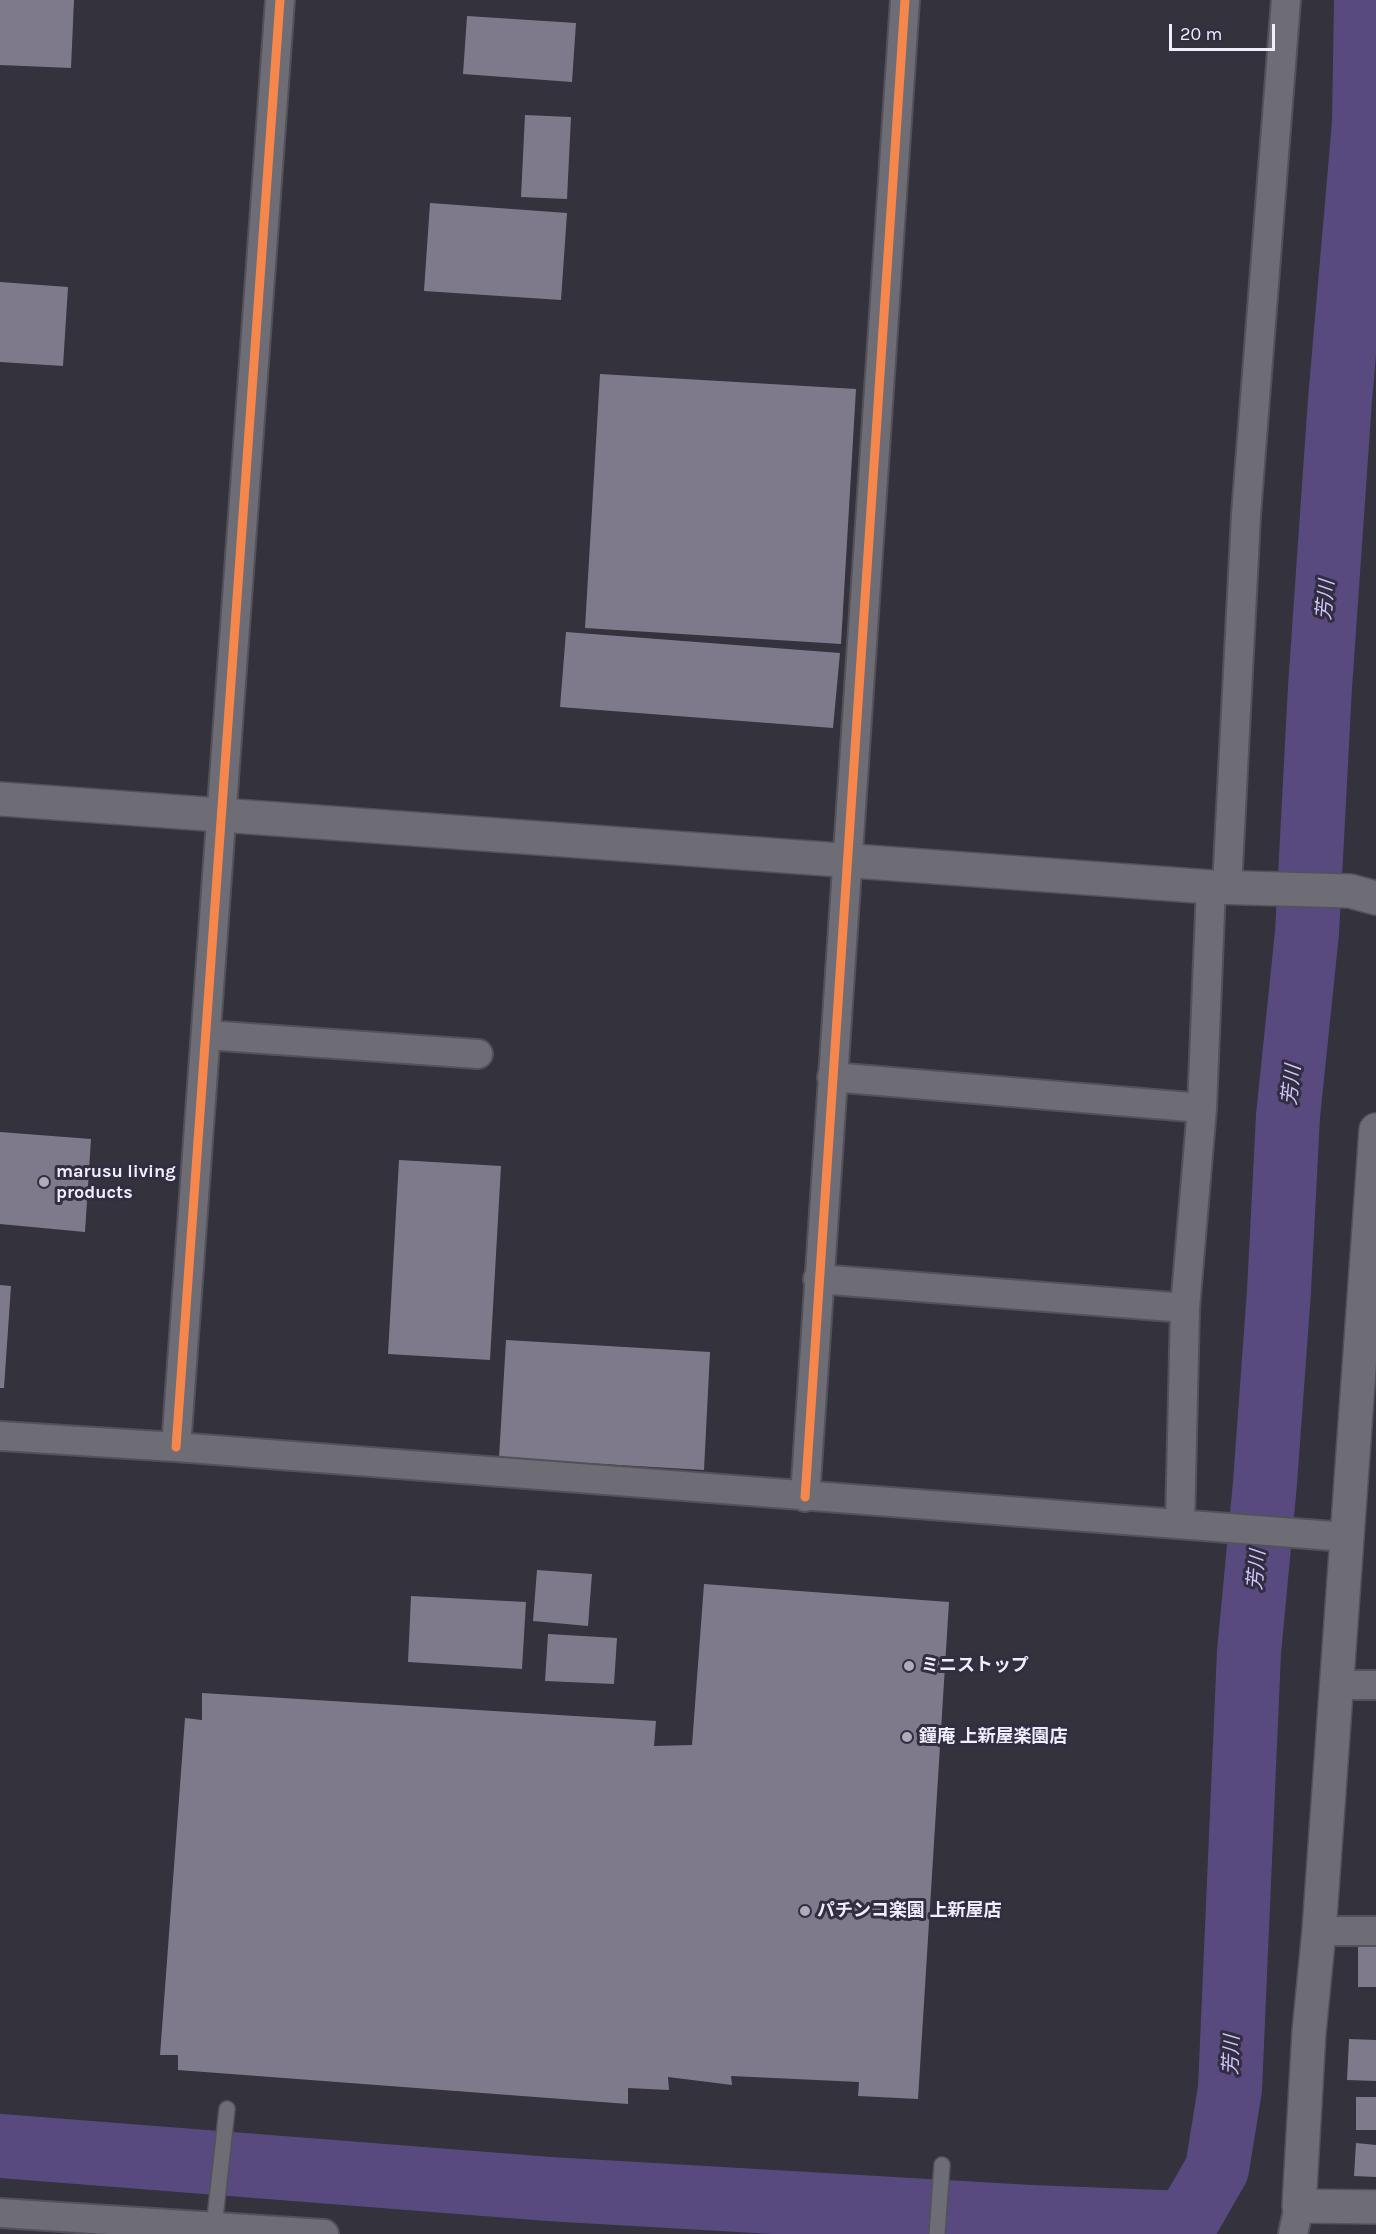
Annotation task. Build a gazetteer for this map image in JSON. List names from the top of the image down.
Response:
{
  "water": ["芳川"],
  "places": [
    "marusu living products",
    "ミニストップ",
    "鐘庵 上新屋楽園店",
    "パチンコ楽園 上新屋店"
  ],
  "scale_bar": "20 m"
}
